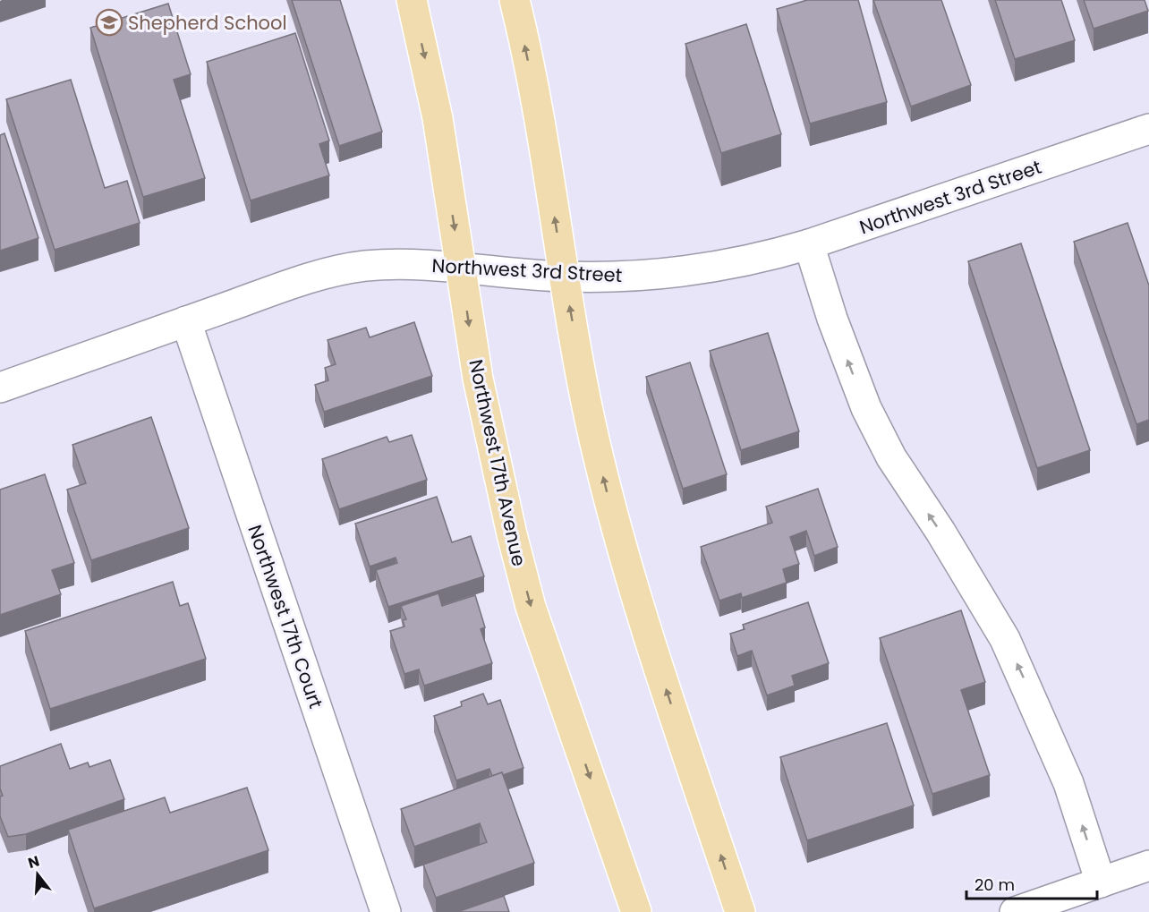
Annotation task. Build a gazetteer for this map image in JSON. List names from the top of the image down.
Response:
{
  "streets": {
    "main road": ["Northwest 17th Avenue"],
    "street": ["Northwest 3rd Street", "Northwest 17th Court"]
  },
  "crossings": [
    ["Northwest 3rd Street", "Northwest 17th Avenue"],
    ["Northwest 3rd Street", "Northwest 17th Court"]
  ],
  "places": {
    "school or university": ["Shepherd School"]
  },
  "scale_bar": "20 m",
  "north": "top"
}
